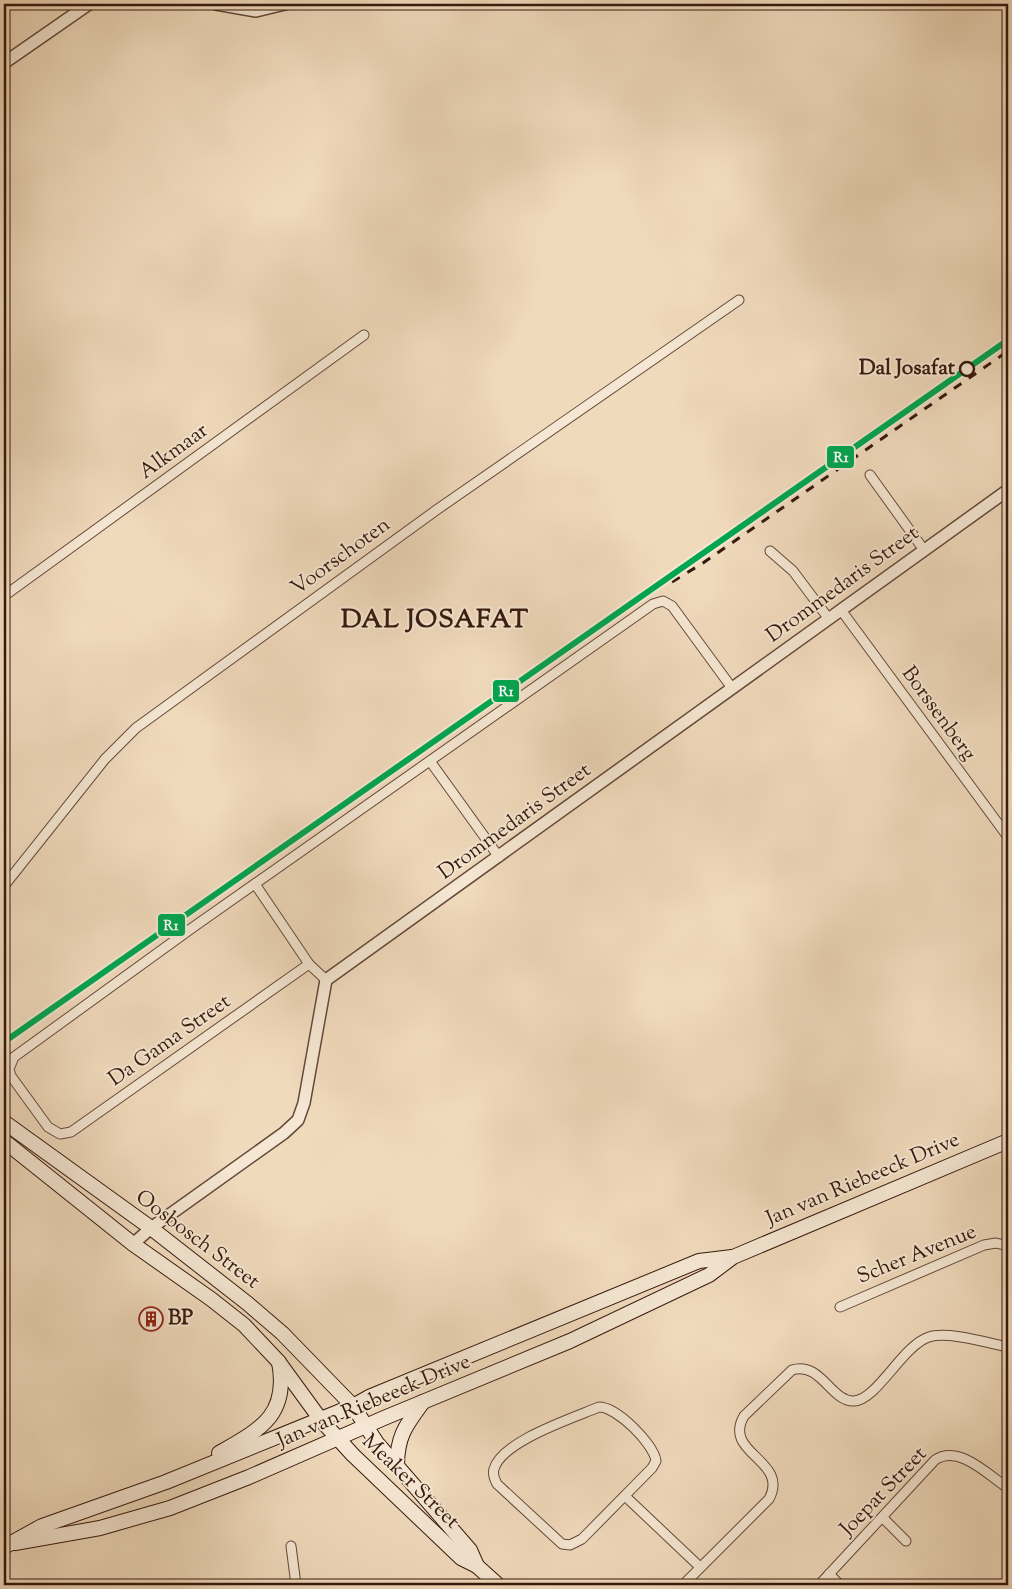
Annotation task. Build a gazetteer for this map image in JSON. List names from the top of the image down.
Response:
{
  "streets": {
    "main road": ["Jan van Riebeeck Drive", "Oosbosch Street", "Meaker Street"],
    "street": [
      "Alkmaar",
      "Voorschoten",
      "Drommedaris Street",
      "Borssenberg",
      "Da Gama Street",
      "Scher Avenue",
      "Joepat Street"
    ]
  },
  "crossings": [
    ["Drommedaris Street", "Borssenberg"],
    ["Jan van Riebeeck Drive", "Oosbosch Street"],
    ["Jan van Riebeeck Drive", "Meaker Street"],
    ["Oosbosch Street", "Meaker Street"]
  ],
  "districts": ["DAL JOSAFAT"],
  "places": {
    "other": ["Dal Josafat"],
    "building": ["BP"]
  },
  "lines": ["transit line R1"]
}
